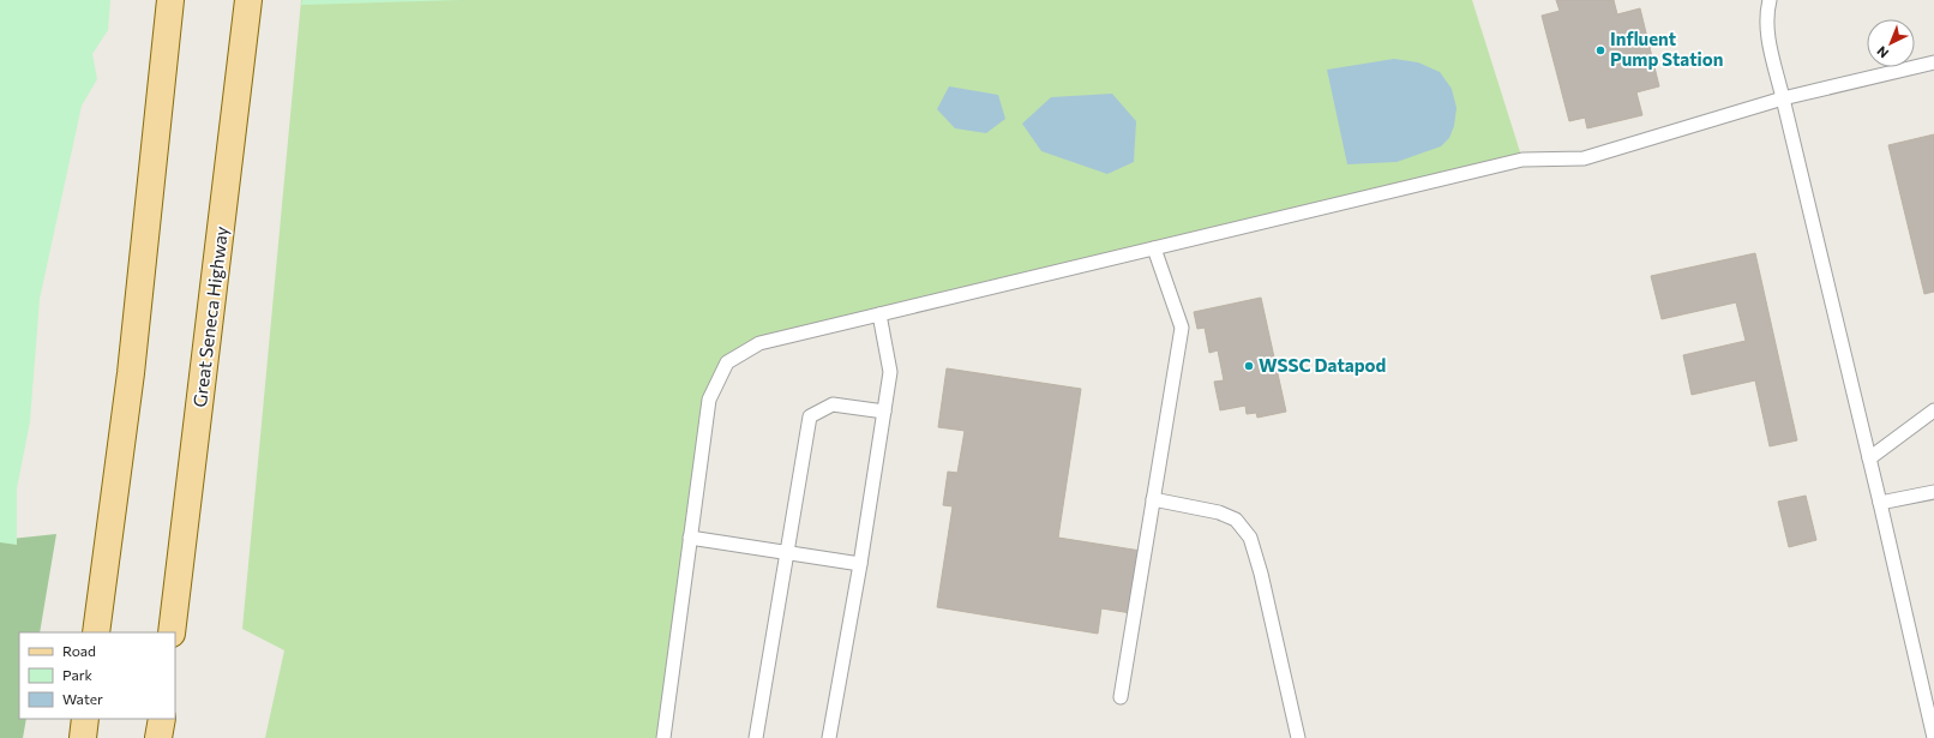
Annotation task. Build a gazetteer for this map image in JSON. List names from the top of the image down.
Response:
{
  "streets": {
    "main road": ["Great Seneca Highway"]
  },
  "places": ["Influent Pump Station", "WSSC Datapod"],
  "legend": ["Road", "Park", "Water"],
  "north": "bottom left"
}
